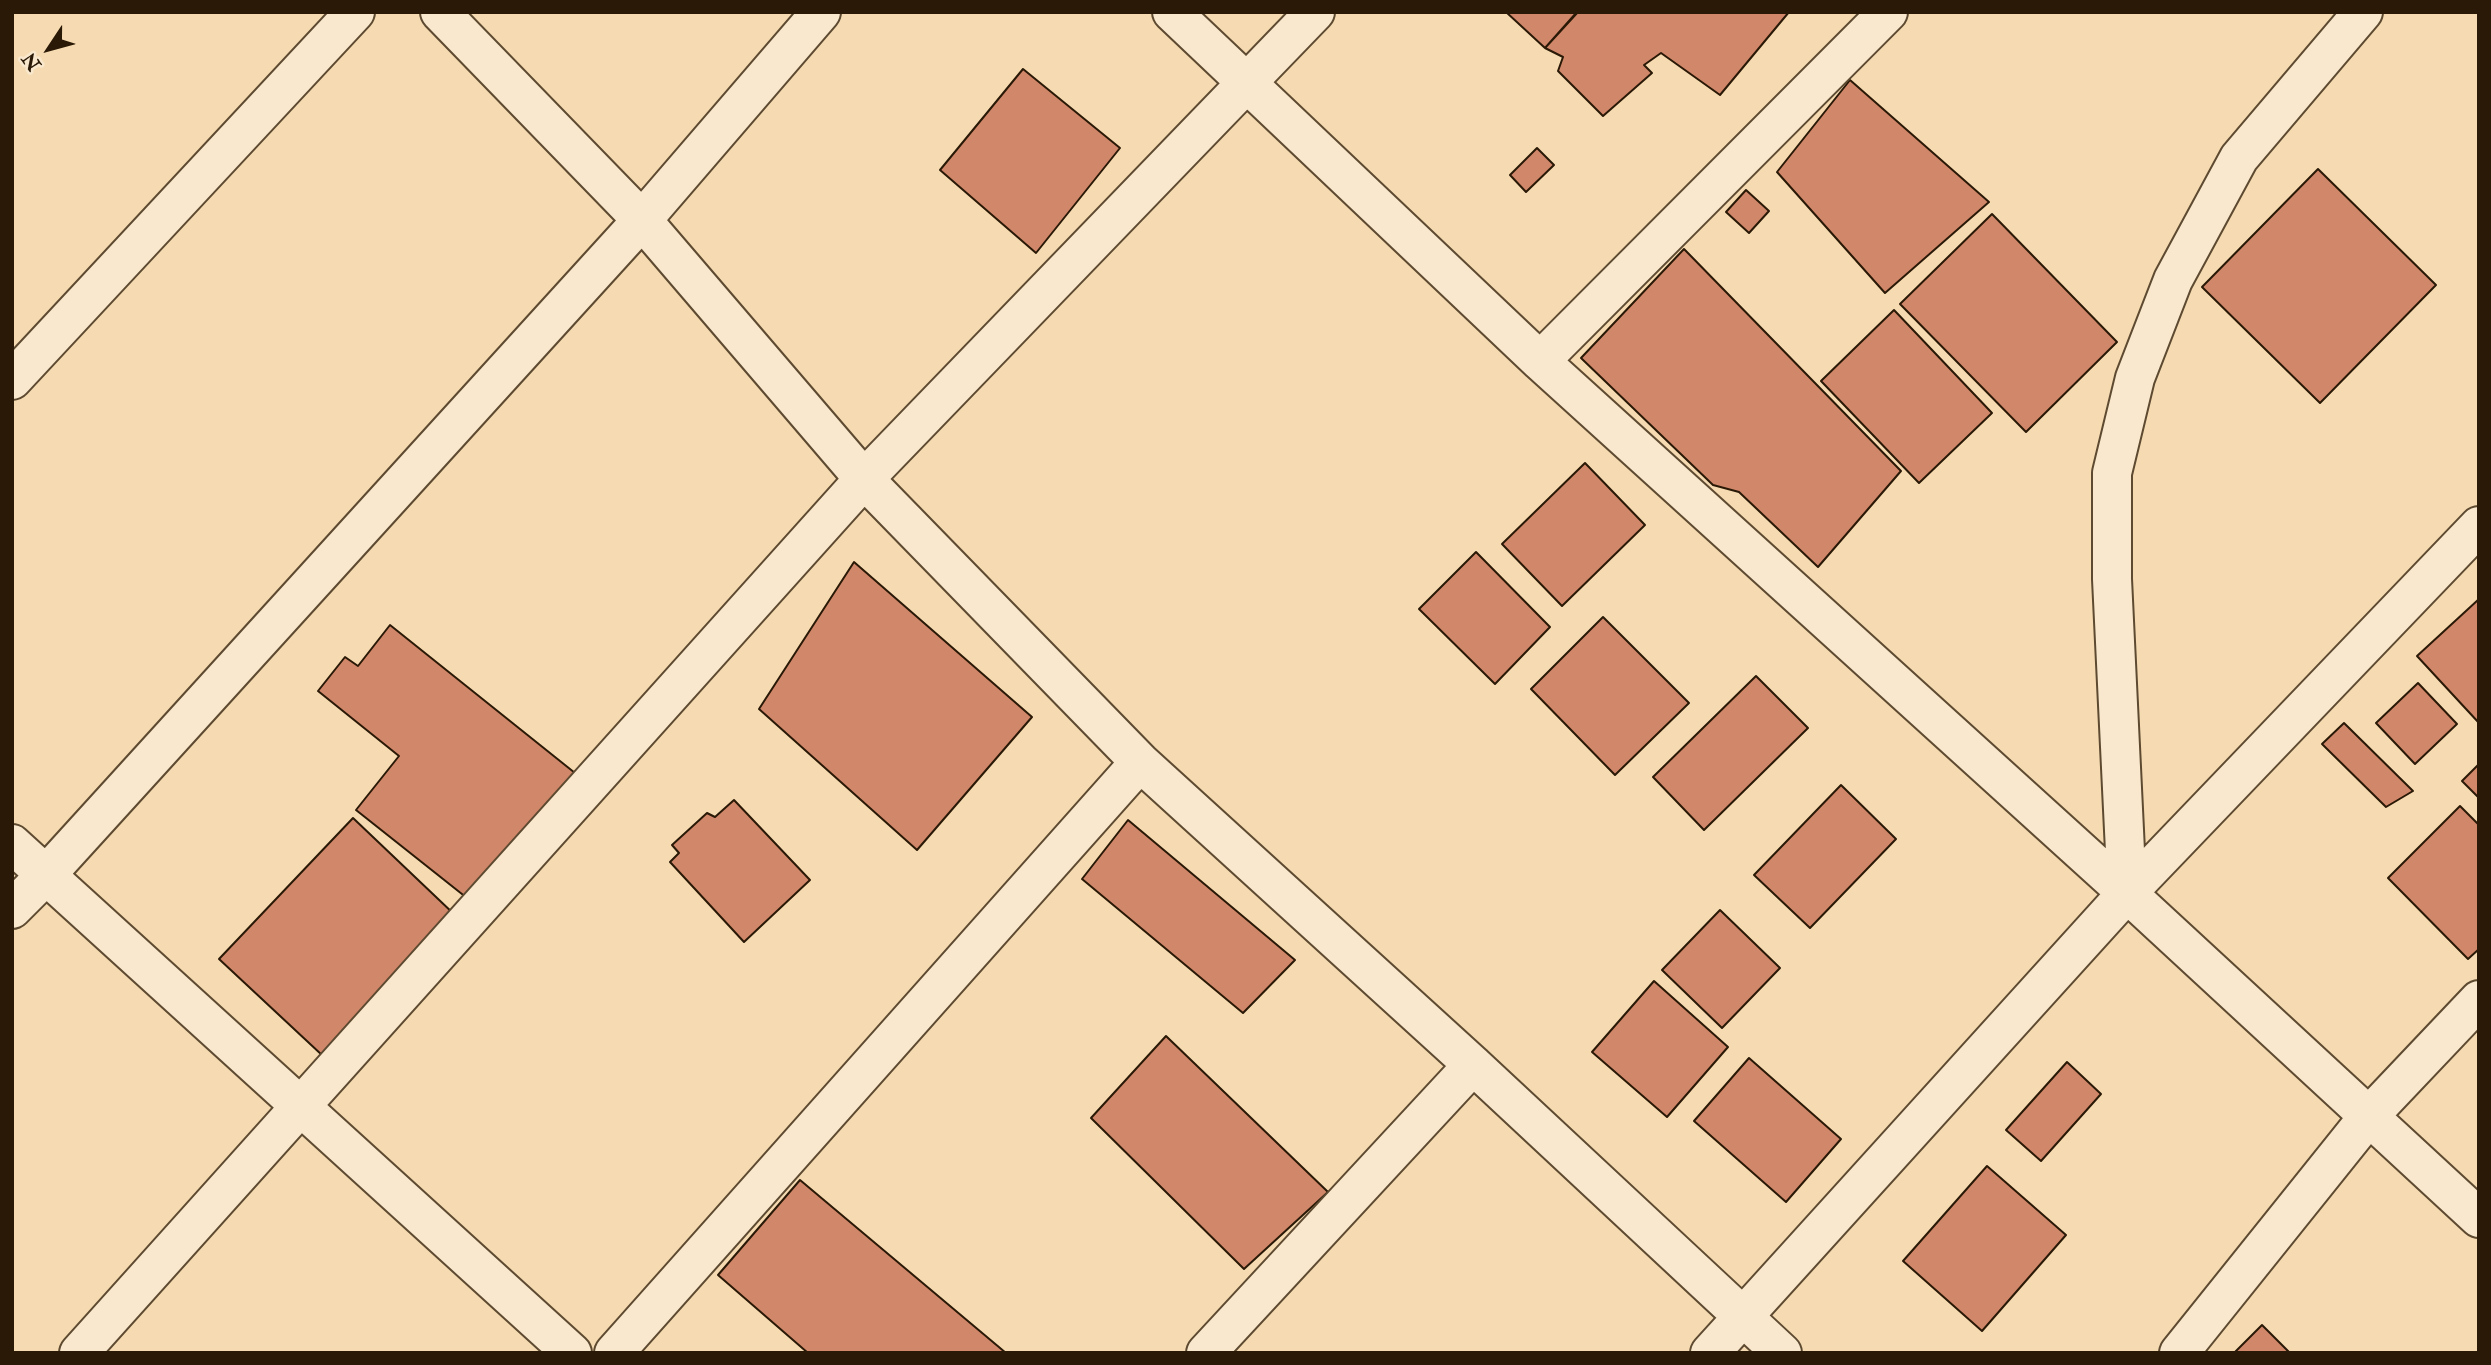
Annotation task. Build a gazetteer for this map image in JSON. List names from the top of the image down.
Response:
{
  "north": "bottom left"
}
